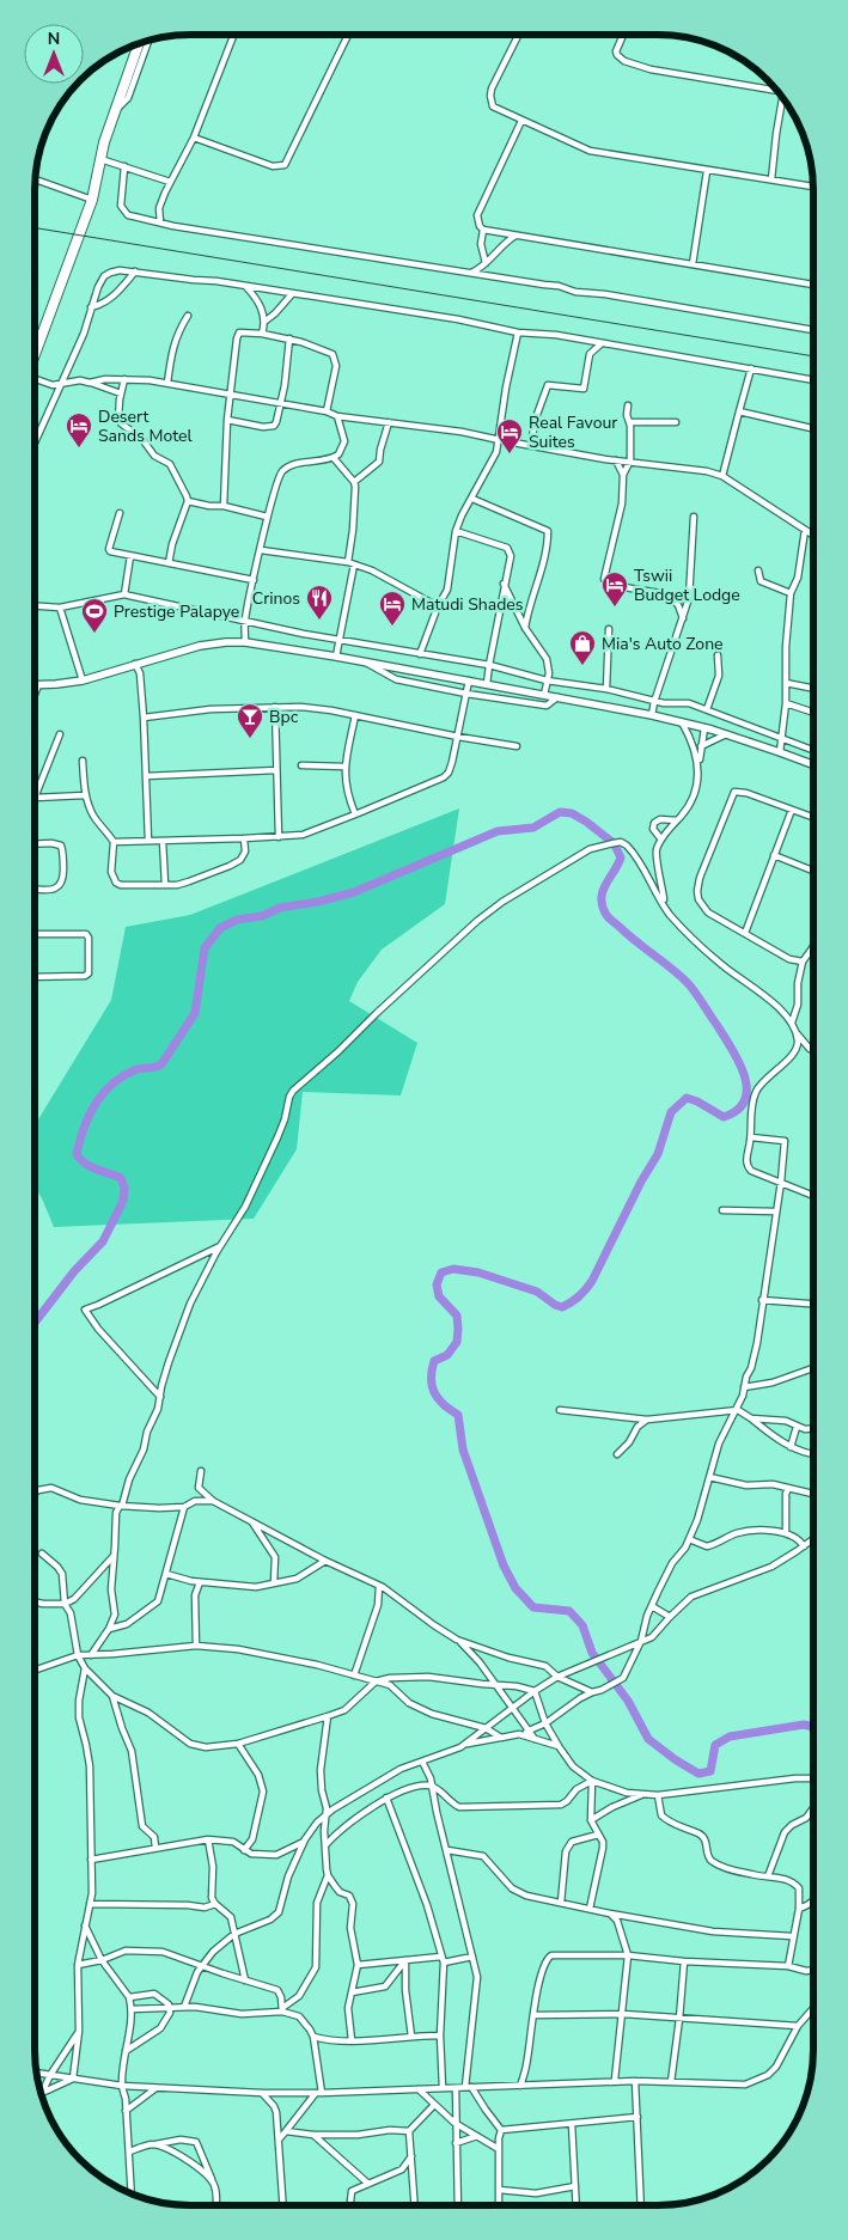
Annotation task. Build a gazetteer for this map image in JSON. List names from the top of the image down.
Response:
{
  "places": {
    "hotel": [
      "Desert Sands Motel",
      "Real Favour Suites",
      "Tswii Budget Lodge",
      "Matudi Shades"
    ],
    "restaurant": ["Crinos"],
    "sports": ["Prestige Palapye"],
    "shop": ["Mia's Auto Zone"],
    "bar": ["Bpc"]
  },
  "north": "top"
}
